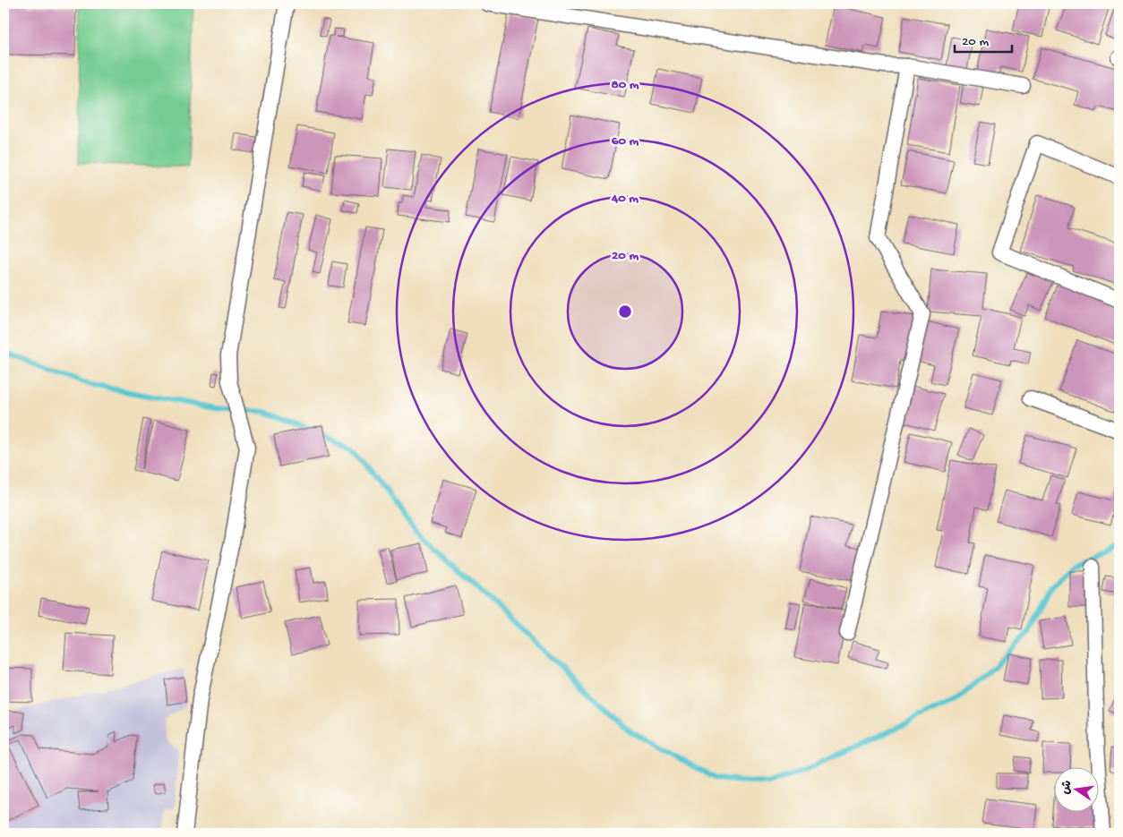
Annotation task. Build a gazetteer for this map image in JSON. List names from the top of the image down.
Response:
{
  "scale_bar": "20 m",
  "north": "left",
  "rings": [
    "80 m",
    "60 m",
    "40 m",
    "20 m"
  ]
}
